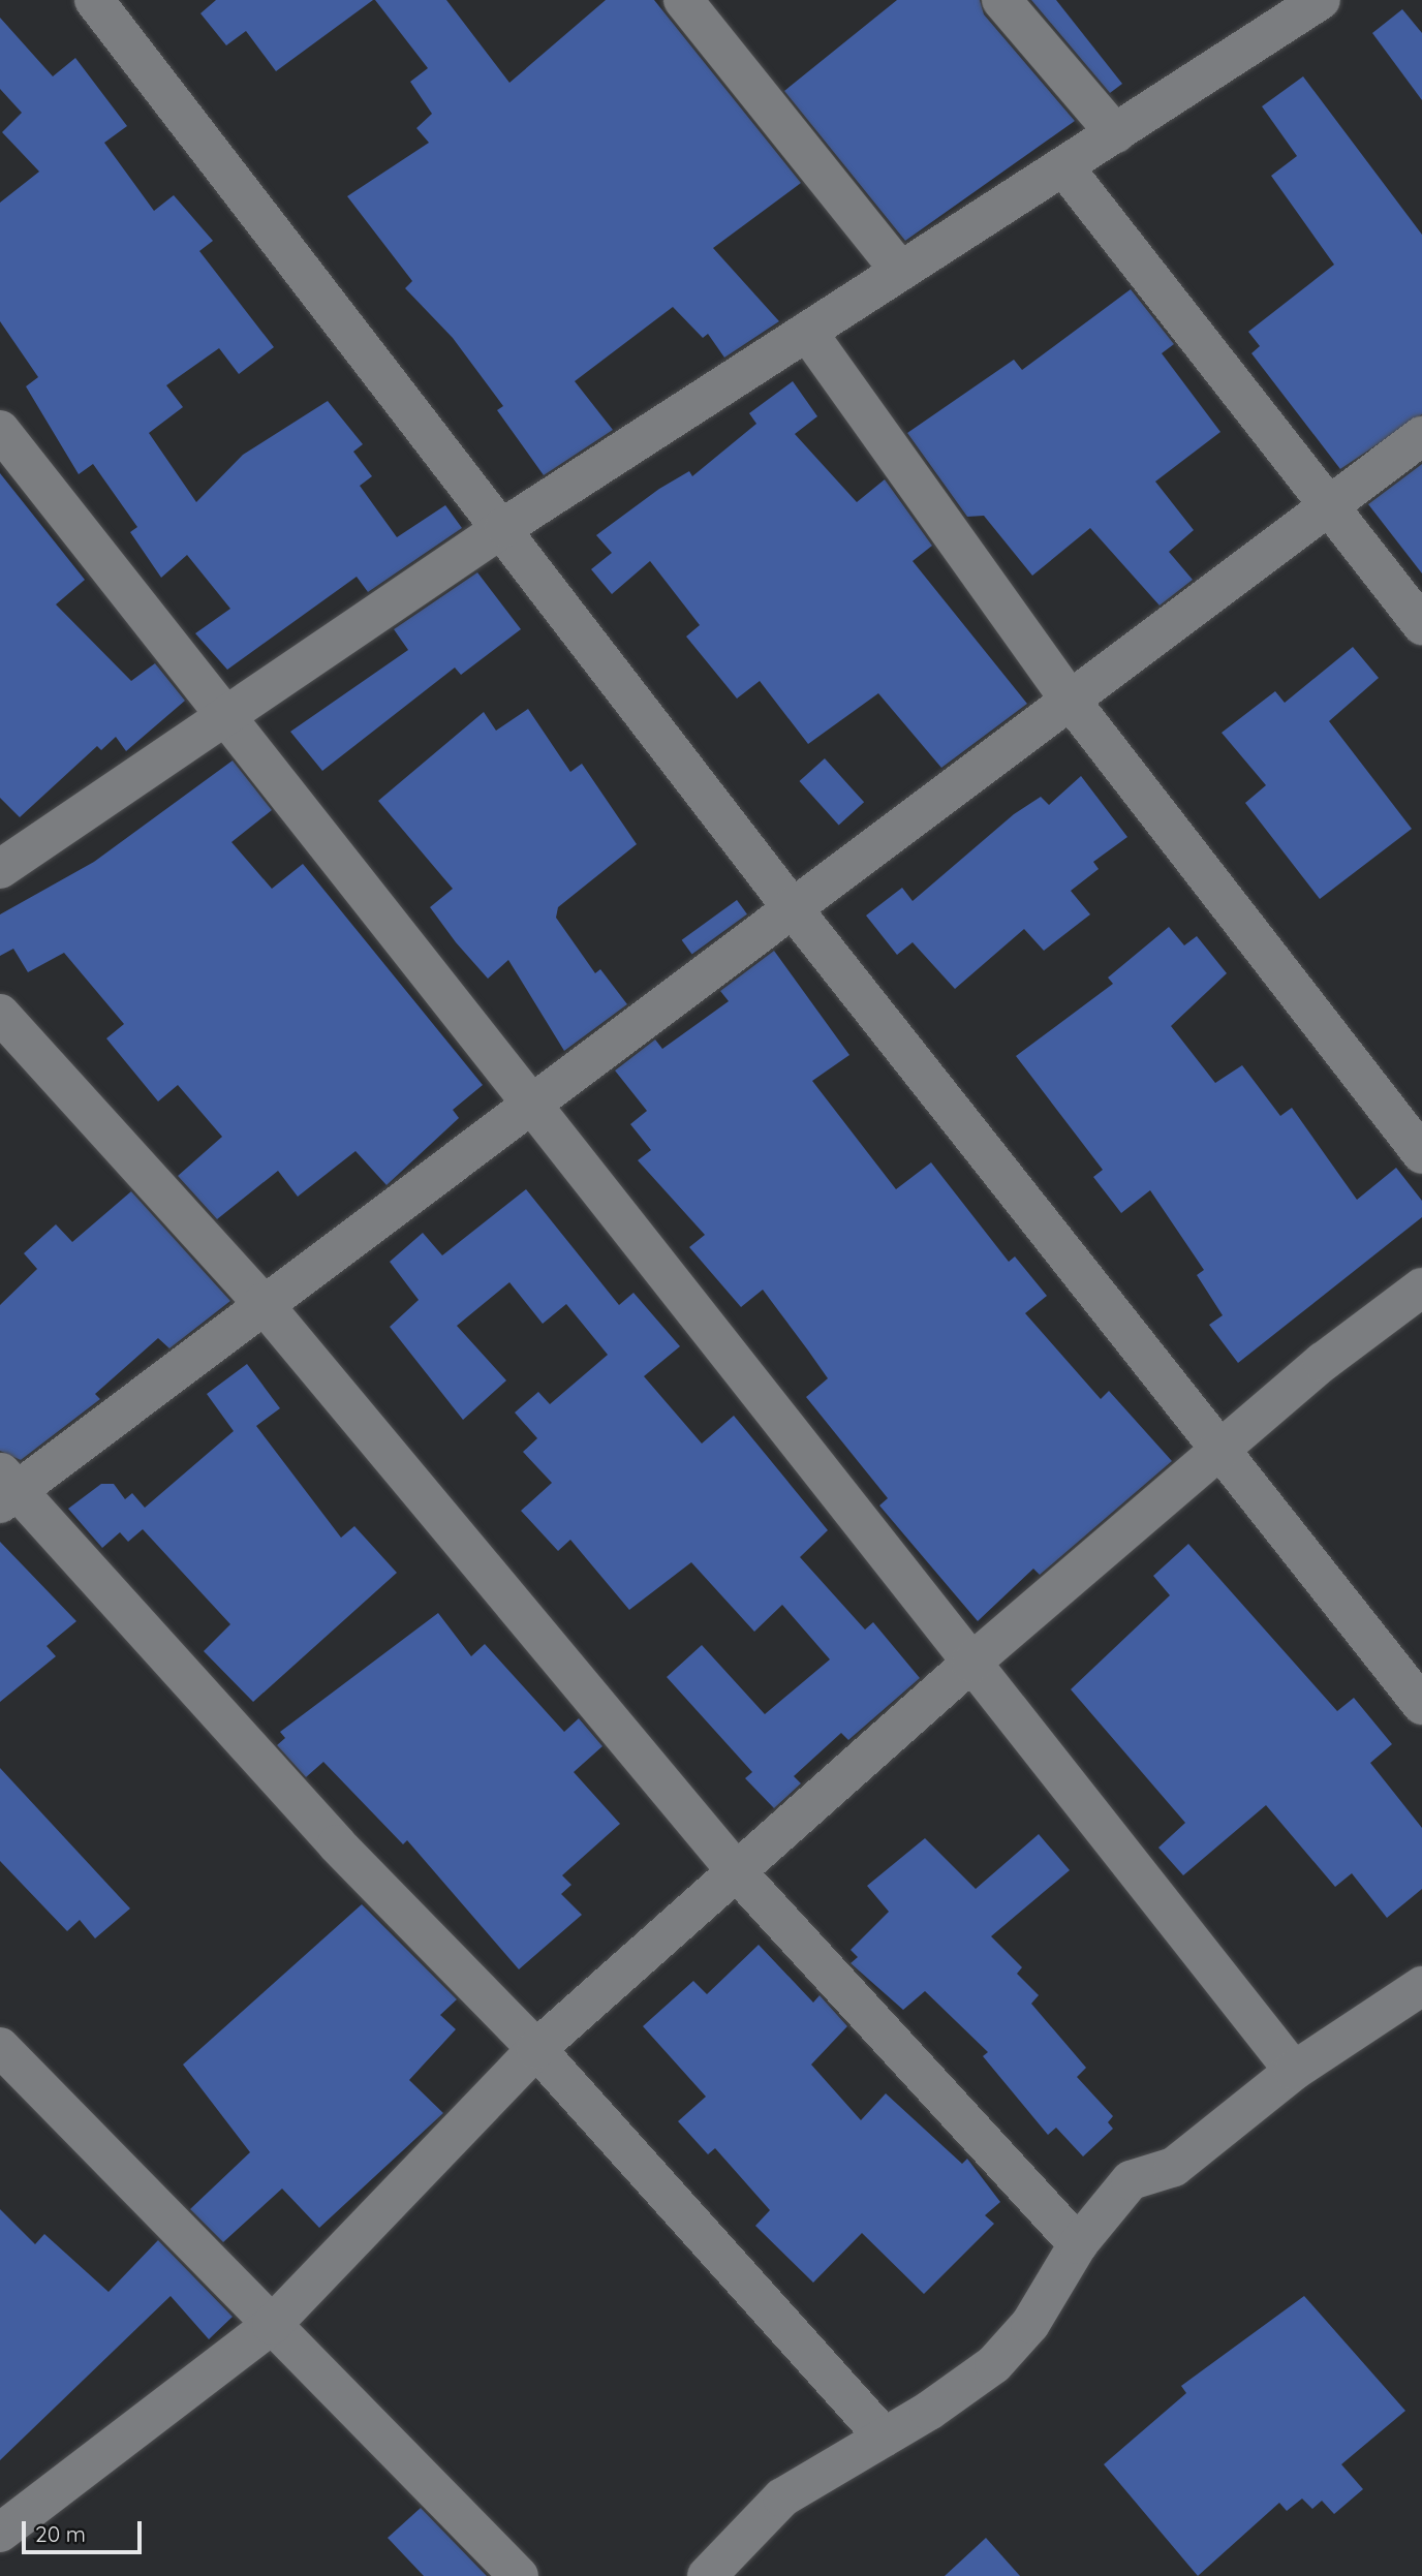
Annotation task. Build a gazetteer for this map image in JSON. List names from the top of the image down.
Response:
{
  "scale_bar": "20 m"
}
